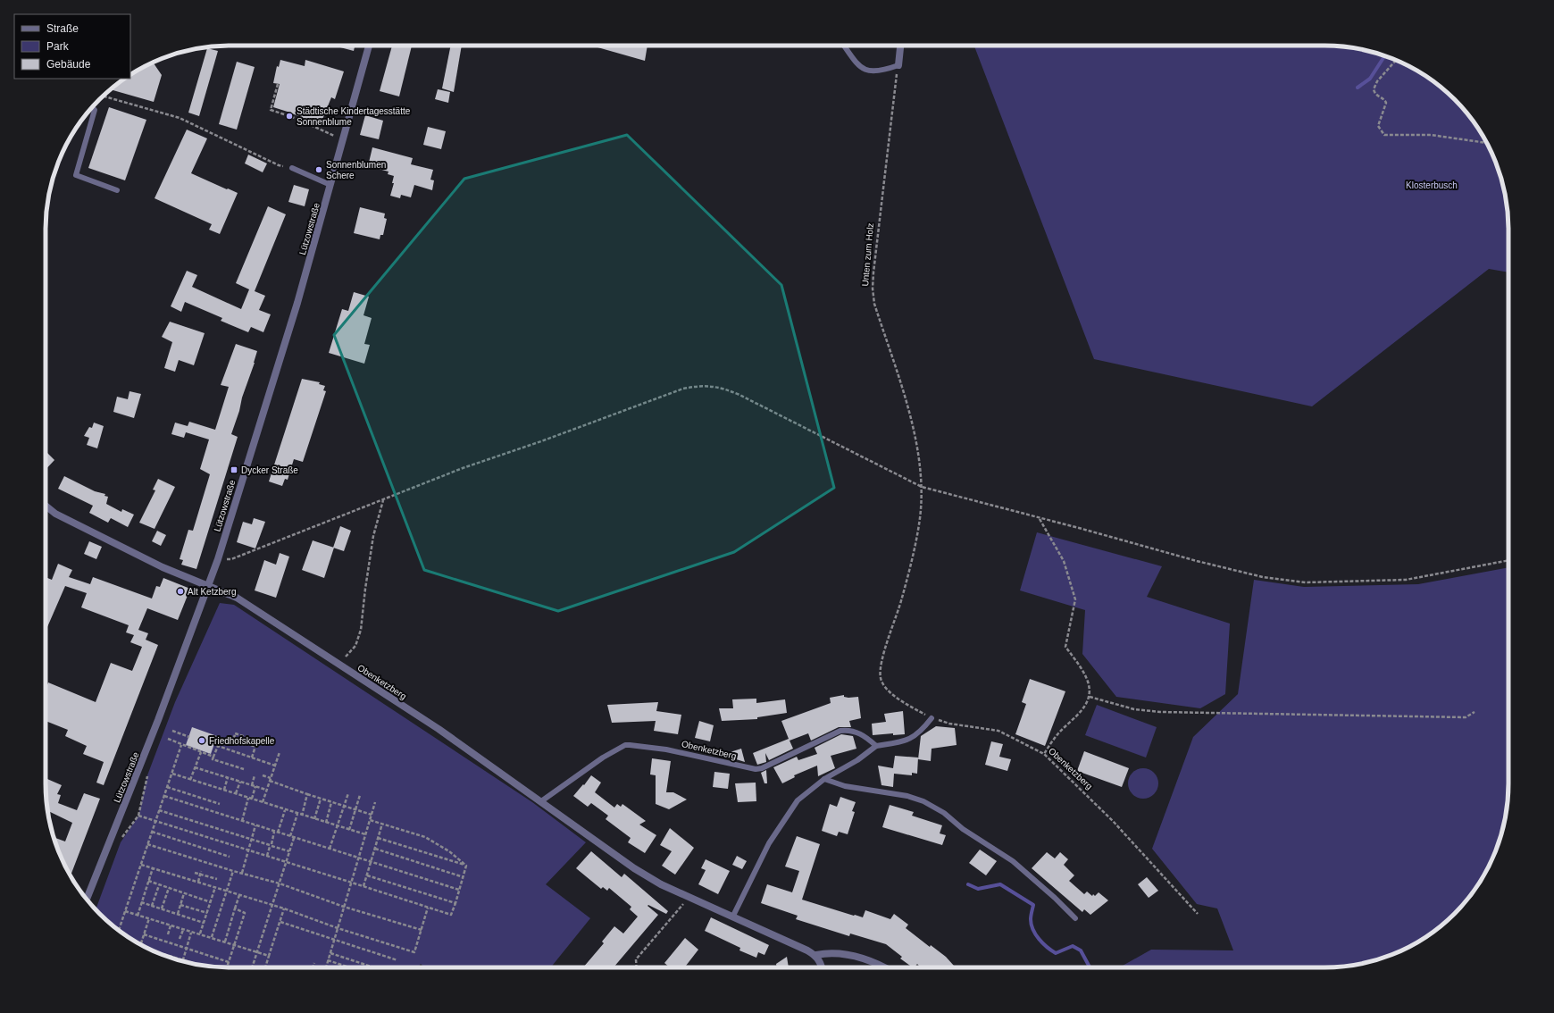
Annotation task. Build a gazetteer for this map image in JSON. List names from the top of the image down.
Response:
{
  "streets": {
    "street": ["Lützowstraße", "Obenketzberg"],
    "path": ["Unten zum Holz"]
  },
  "crossings": [
    ["Lützowstraße", "Obenketzberg"],
    ["Unten zum Holz", "Obenketzberg"]
  ],
  "parks": ["Klosterbusch"],
  "places": {
    "other": [
      "Städtische Kindertagesstätte Sonnenblume",
      "Sonnenblumen Schere",
      "Alt Ketzberg",
      "Friedhofskapelle"
    ],
    "transit": ["Dycker Straße"]
  },
  "legend": ["Straße", "Park", "Gebäude"]
}
